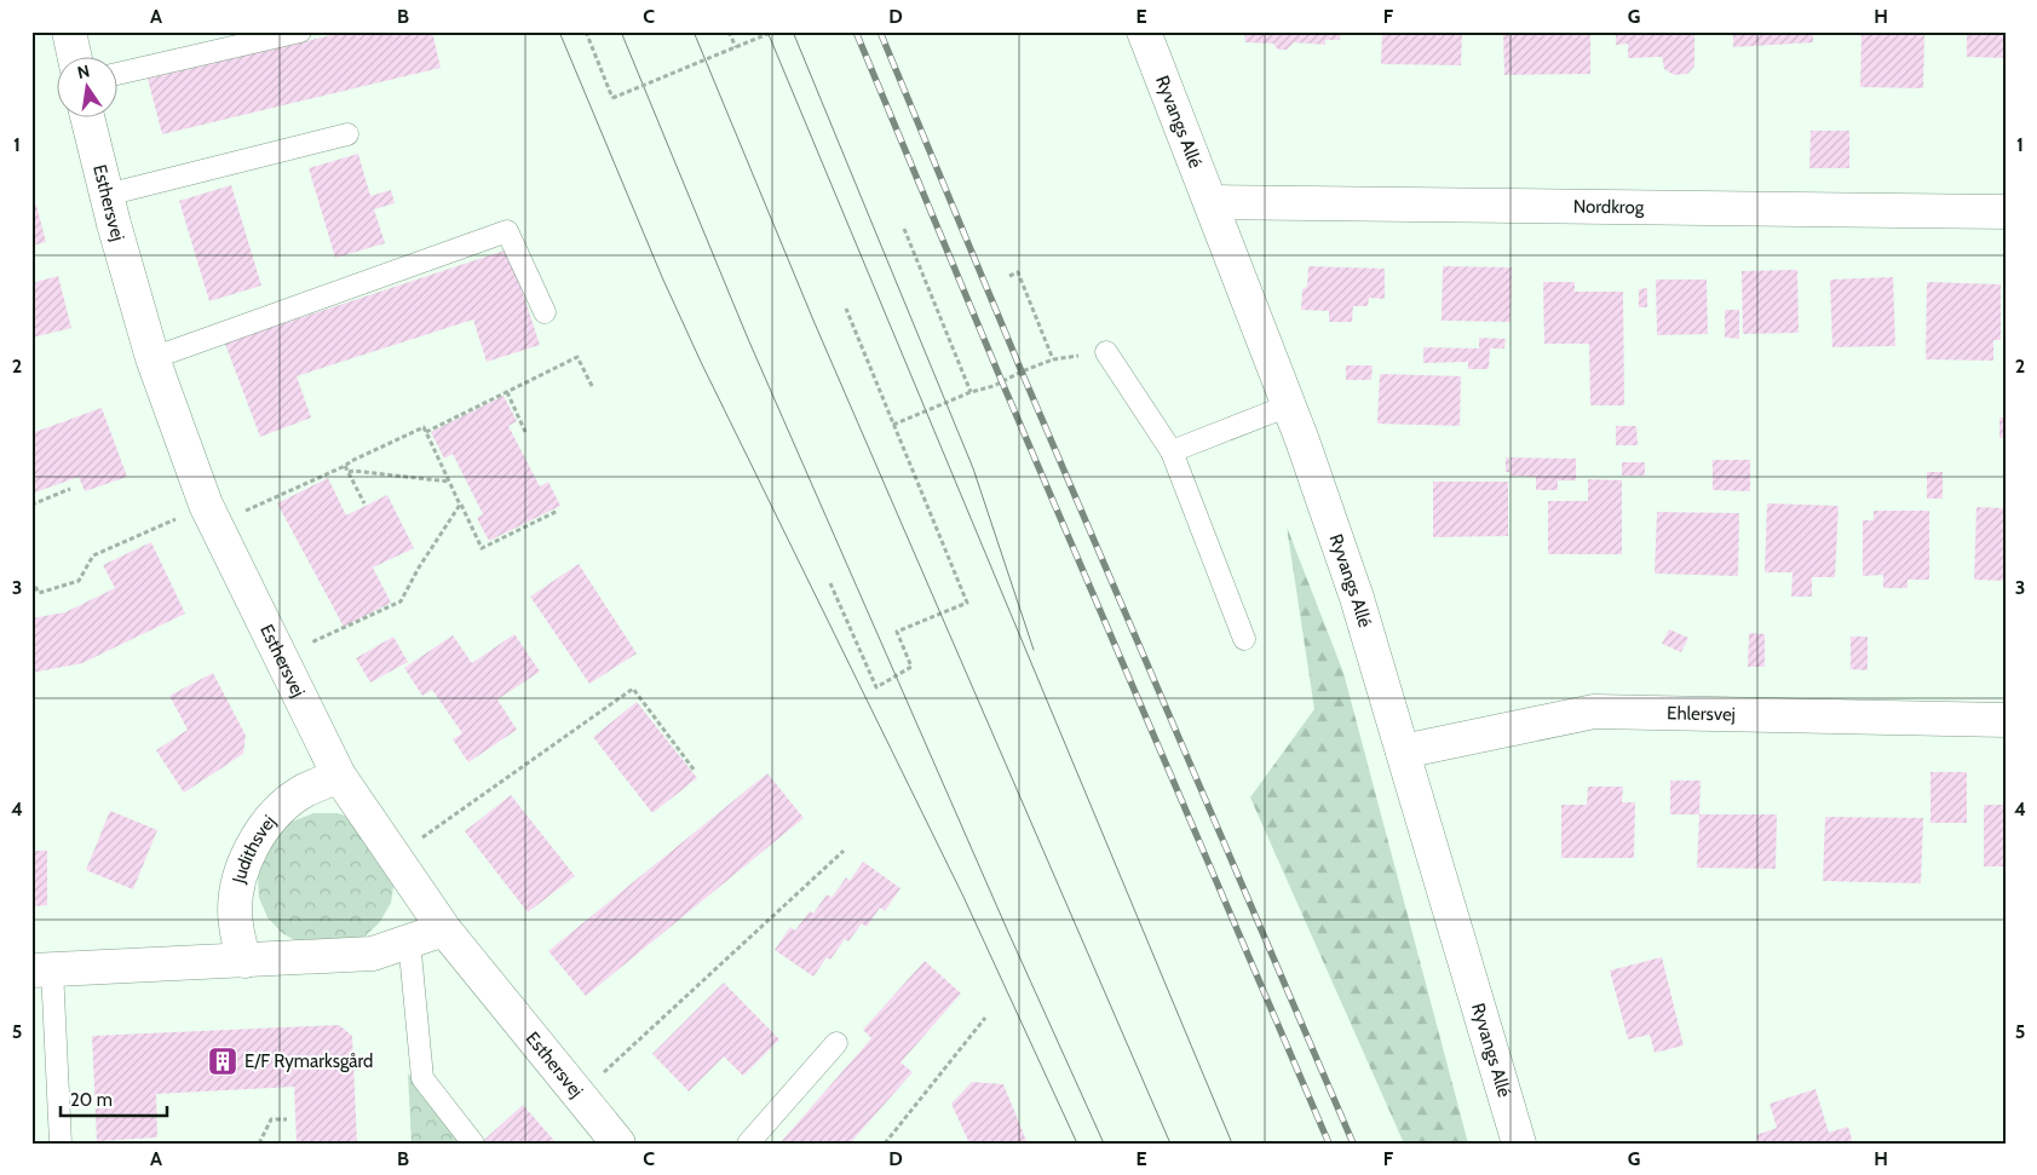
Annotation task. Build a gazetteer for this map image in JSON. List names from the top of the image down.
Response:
{
  "streets": {
    "street": [
      "Ryvangs Allé",
      "Esthersvej",
      "Nordkrog",
      "Ehlersvej",
      "Judithsvej"
    ]
  },
  "crossings": [
    ["Ryvangs Allé", "Nordkrog"],
    ["Ryvangs Allé", "Ehlersvej"],
    ["Esthersvej", "Judithsvej"]
  ],
  "places": {
    "building": ["E/F Rymarksgård"]
  },
  "scale_bar": "20 m",
  "north": "top",
  "grid": {
    "columns": [
      "A",
      "B",
      "C",
      "D",
      "E",
      "F",
      "G",
      "H"
    ],
    "rows": [
      "1",
      "2",
      "3",
      "4",
      "5"
    ]
  }
}
